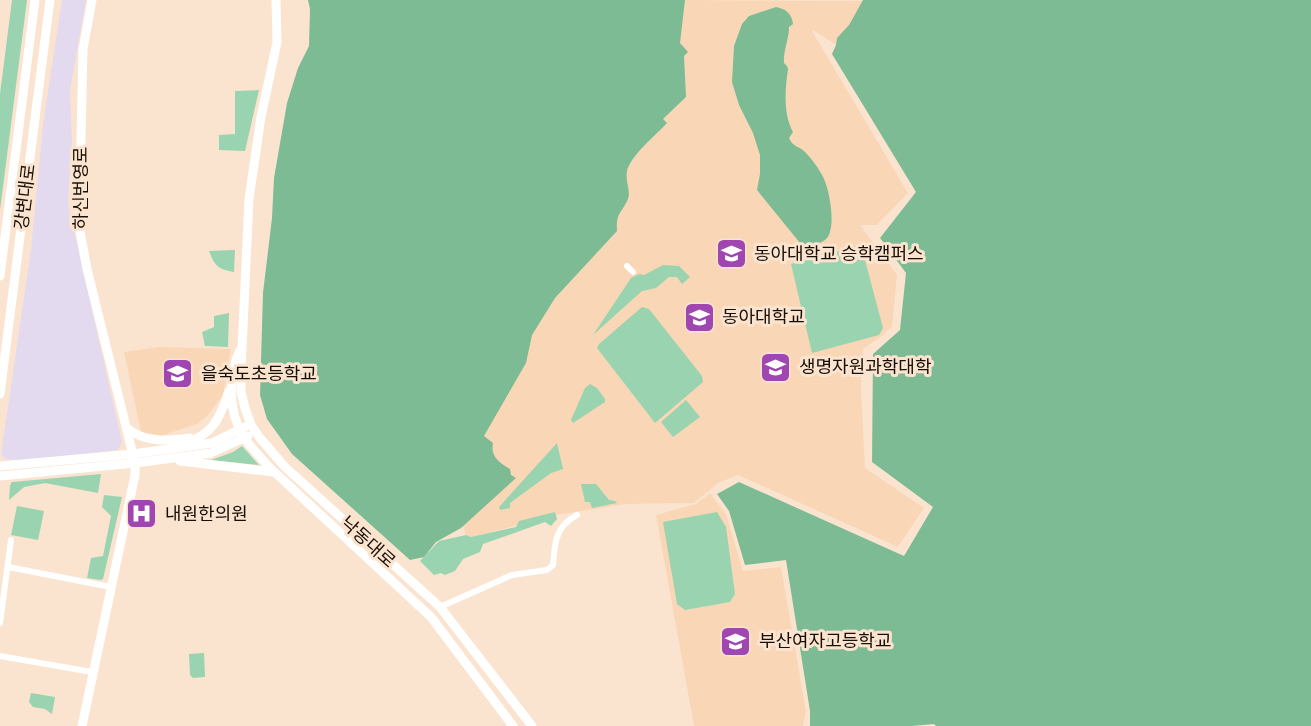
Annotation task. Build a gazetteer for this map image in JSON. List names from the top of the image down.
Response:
{
  "streets": {
    "street": ["하신번영로", "강변대로", "낙동대로"]
  },
  "places": {
    "school or university": [
      "동아대학교 승학캠퍼스",
      "동아대학교",
      "생명자원과학대학",
      "을숙도초등학교",
      "부산여자고등학교"
    ],
    "hospital": ["내원한의원"]
  }
}
